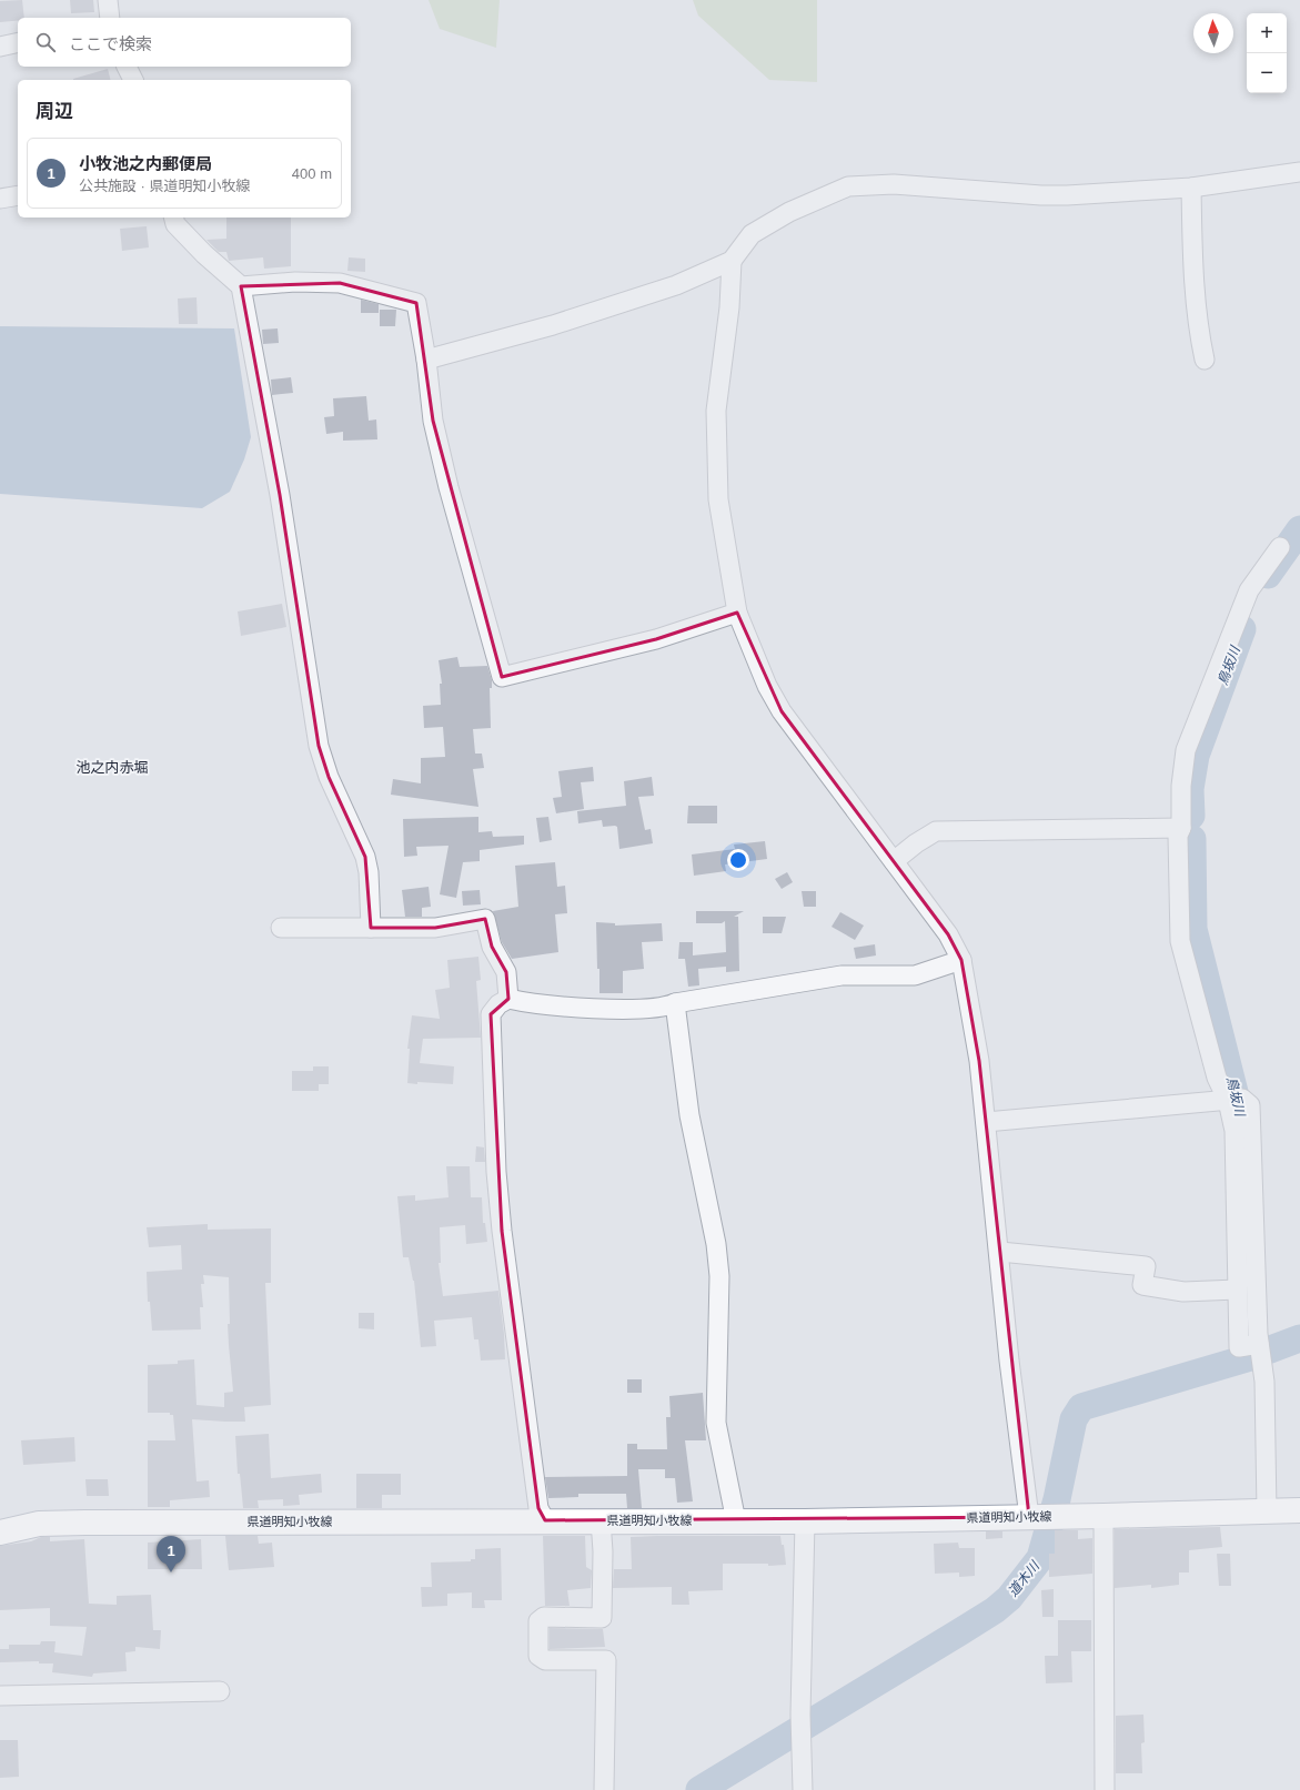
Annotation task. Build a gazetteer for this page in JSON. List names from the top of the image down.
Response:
{
  "streets": {
    "main road": ["県道明知小牧線"]
  },
  "districts": ["池之内赤堀"],
  "water": ["鳥坂川", "道木川"],
  "north": "top",
  "page": {
    "map_buttons": ["+", "−"],
    "search": "ここで検索",
    "heading": "周辺",
    "list": [
      {
        "mark": "1",
        "name": "小牧池之内郵便局",
        "note": "公共施設 · 県道明知小牧線",
        "value": "400 m"
      }
    ],
    "pins": "1"
  }
}
